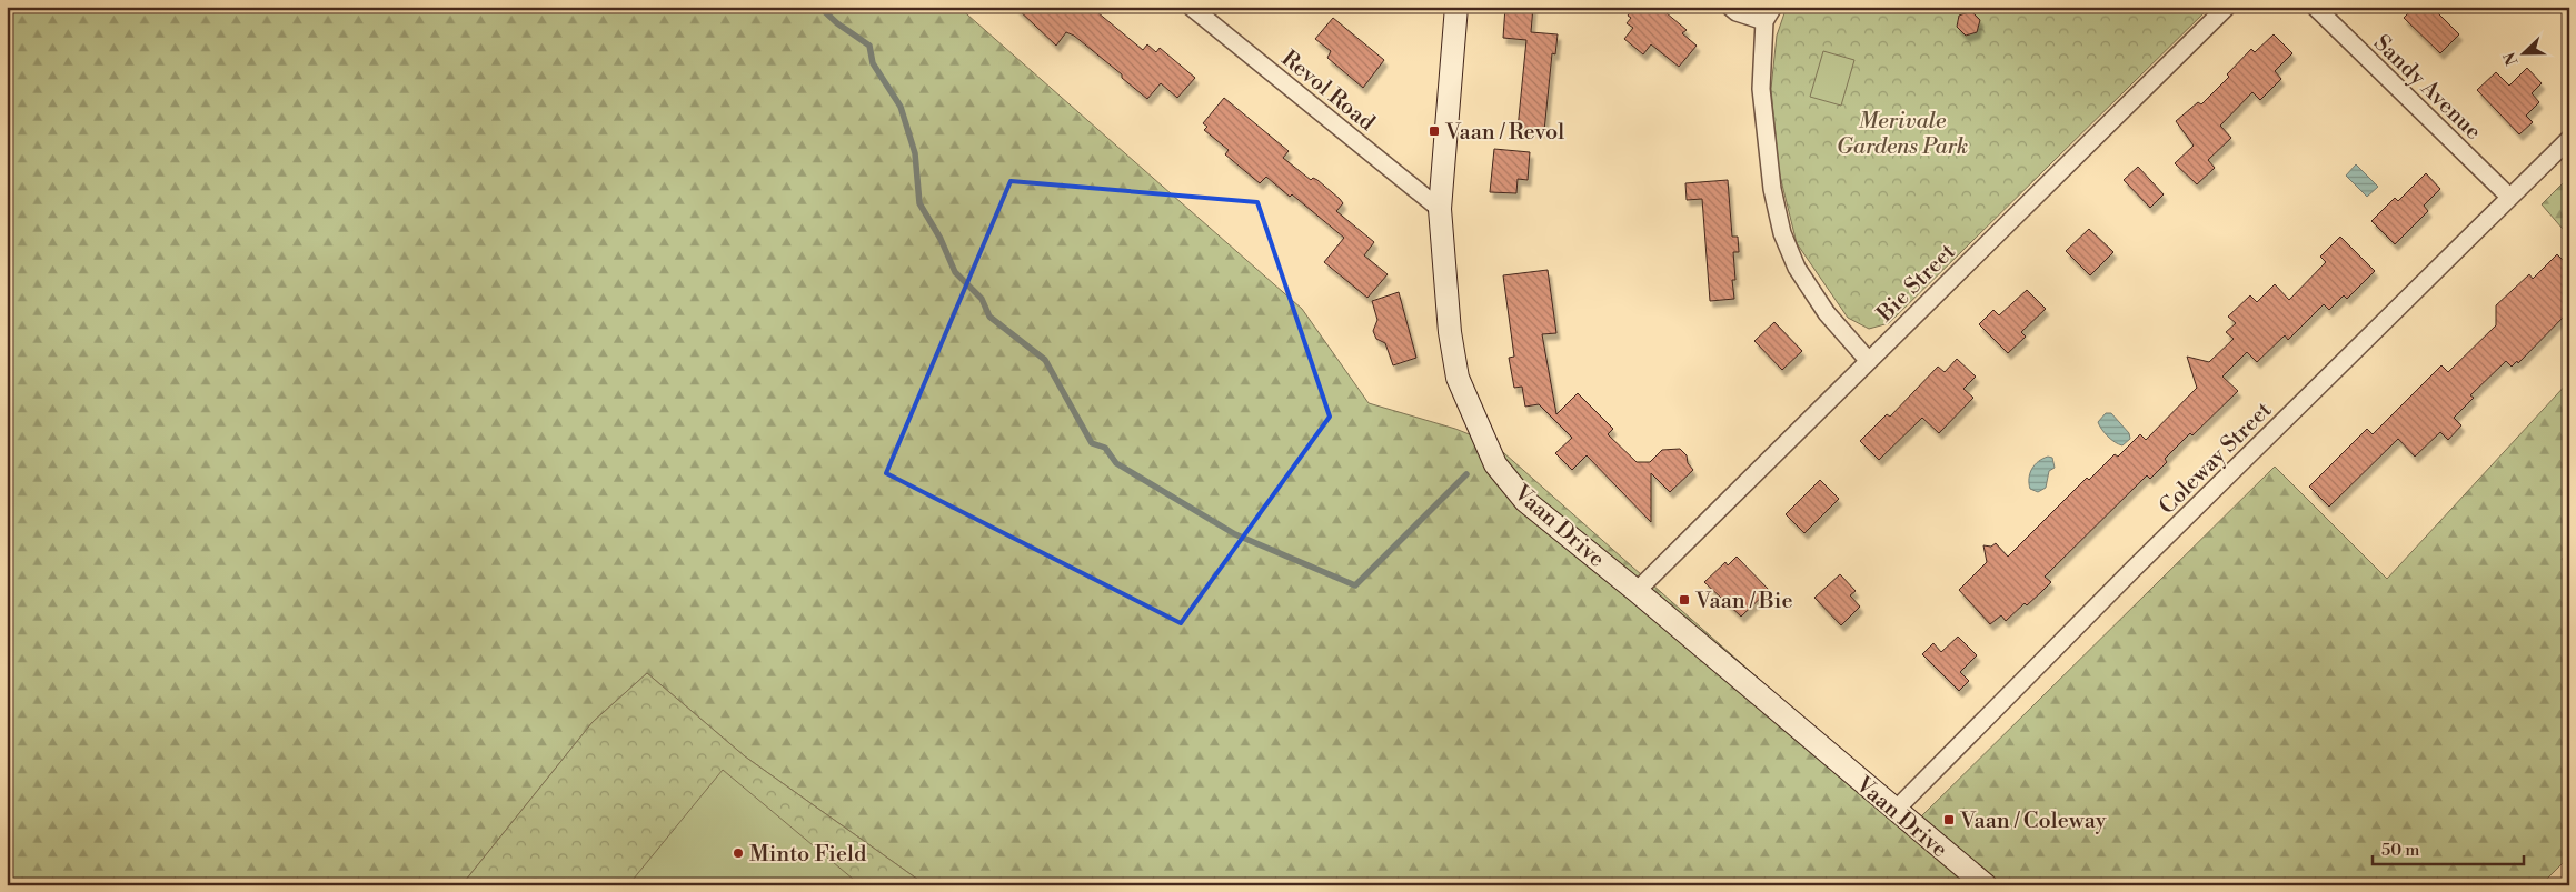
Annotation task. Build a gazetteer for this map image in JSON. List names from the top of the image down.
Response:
{
  "streets": {
    "street": [
      "Sandy Avenue",
      "Revol Road",
      "Bie Street",
      "Coleway Street",
      "Vaan Drive"
    ]
  },
  "crossings": [
    ["Sandy Avenue", "Coleway Street"],
    ["Revol Road", "Vaan Drive"],
    ["Bie Street", "Vaan Drive"],
    ["Coleway Street", "Vaan Drive"]
  ],
  "parks": ["Merivale Gardens Park"],
  "places": {
    "transit": ["Vaan / Revol", "Vaan / Bie", "Vaan / Coleway"],
    "other": ["Minto Field"]
  },
  "scale_bar": "50 m",
  "north": "left"
}
